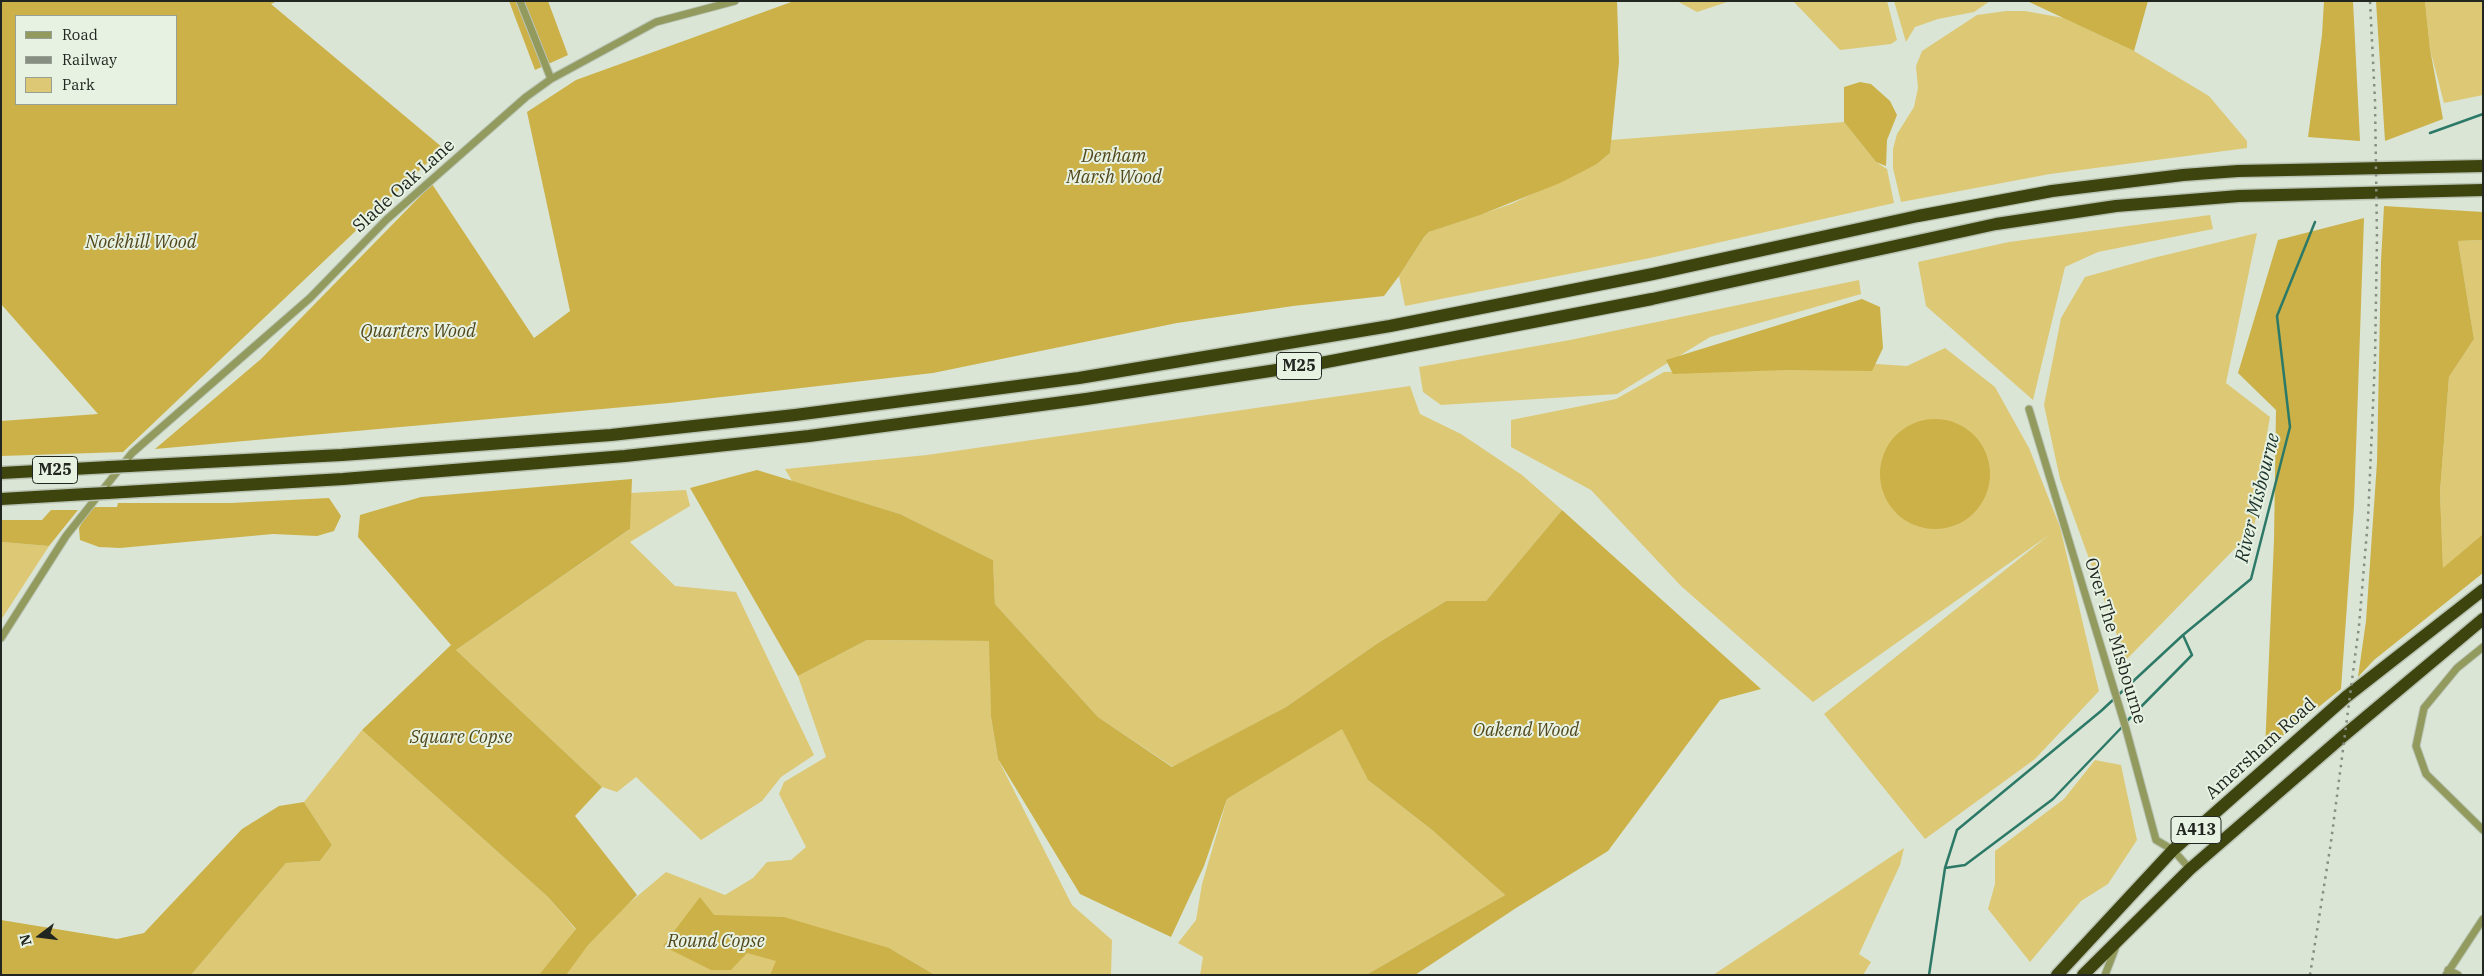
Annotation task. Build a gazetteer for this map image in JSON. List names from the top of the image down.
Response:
{
  "streets": {
    "highway": ["M25", "Amersham Road", "A413"],
    "street": ["Slade Oak Lane", "Over The Misbourne"]
  },
  "crossings": [
    ["Slade Oak Lane", "M25"],
    ["Over The Misbourne", "Amersham Road"],
    ["Over The Misbourne", "A413"]
  ],
  "water": ["River Misbourne"],
  "parks": [
    "Denham Marsh Wood",
    "Nockhill Wood",
    "Quarters Wood",
    "Oakend Wood",
    "Square Copse",
    "Round Copse"
  ],
  "legend": ["Road", "Railway", "Park"],
  "north": "left"
}
